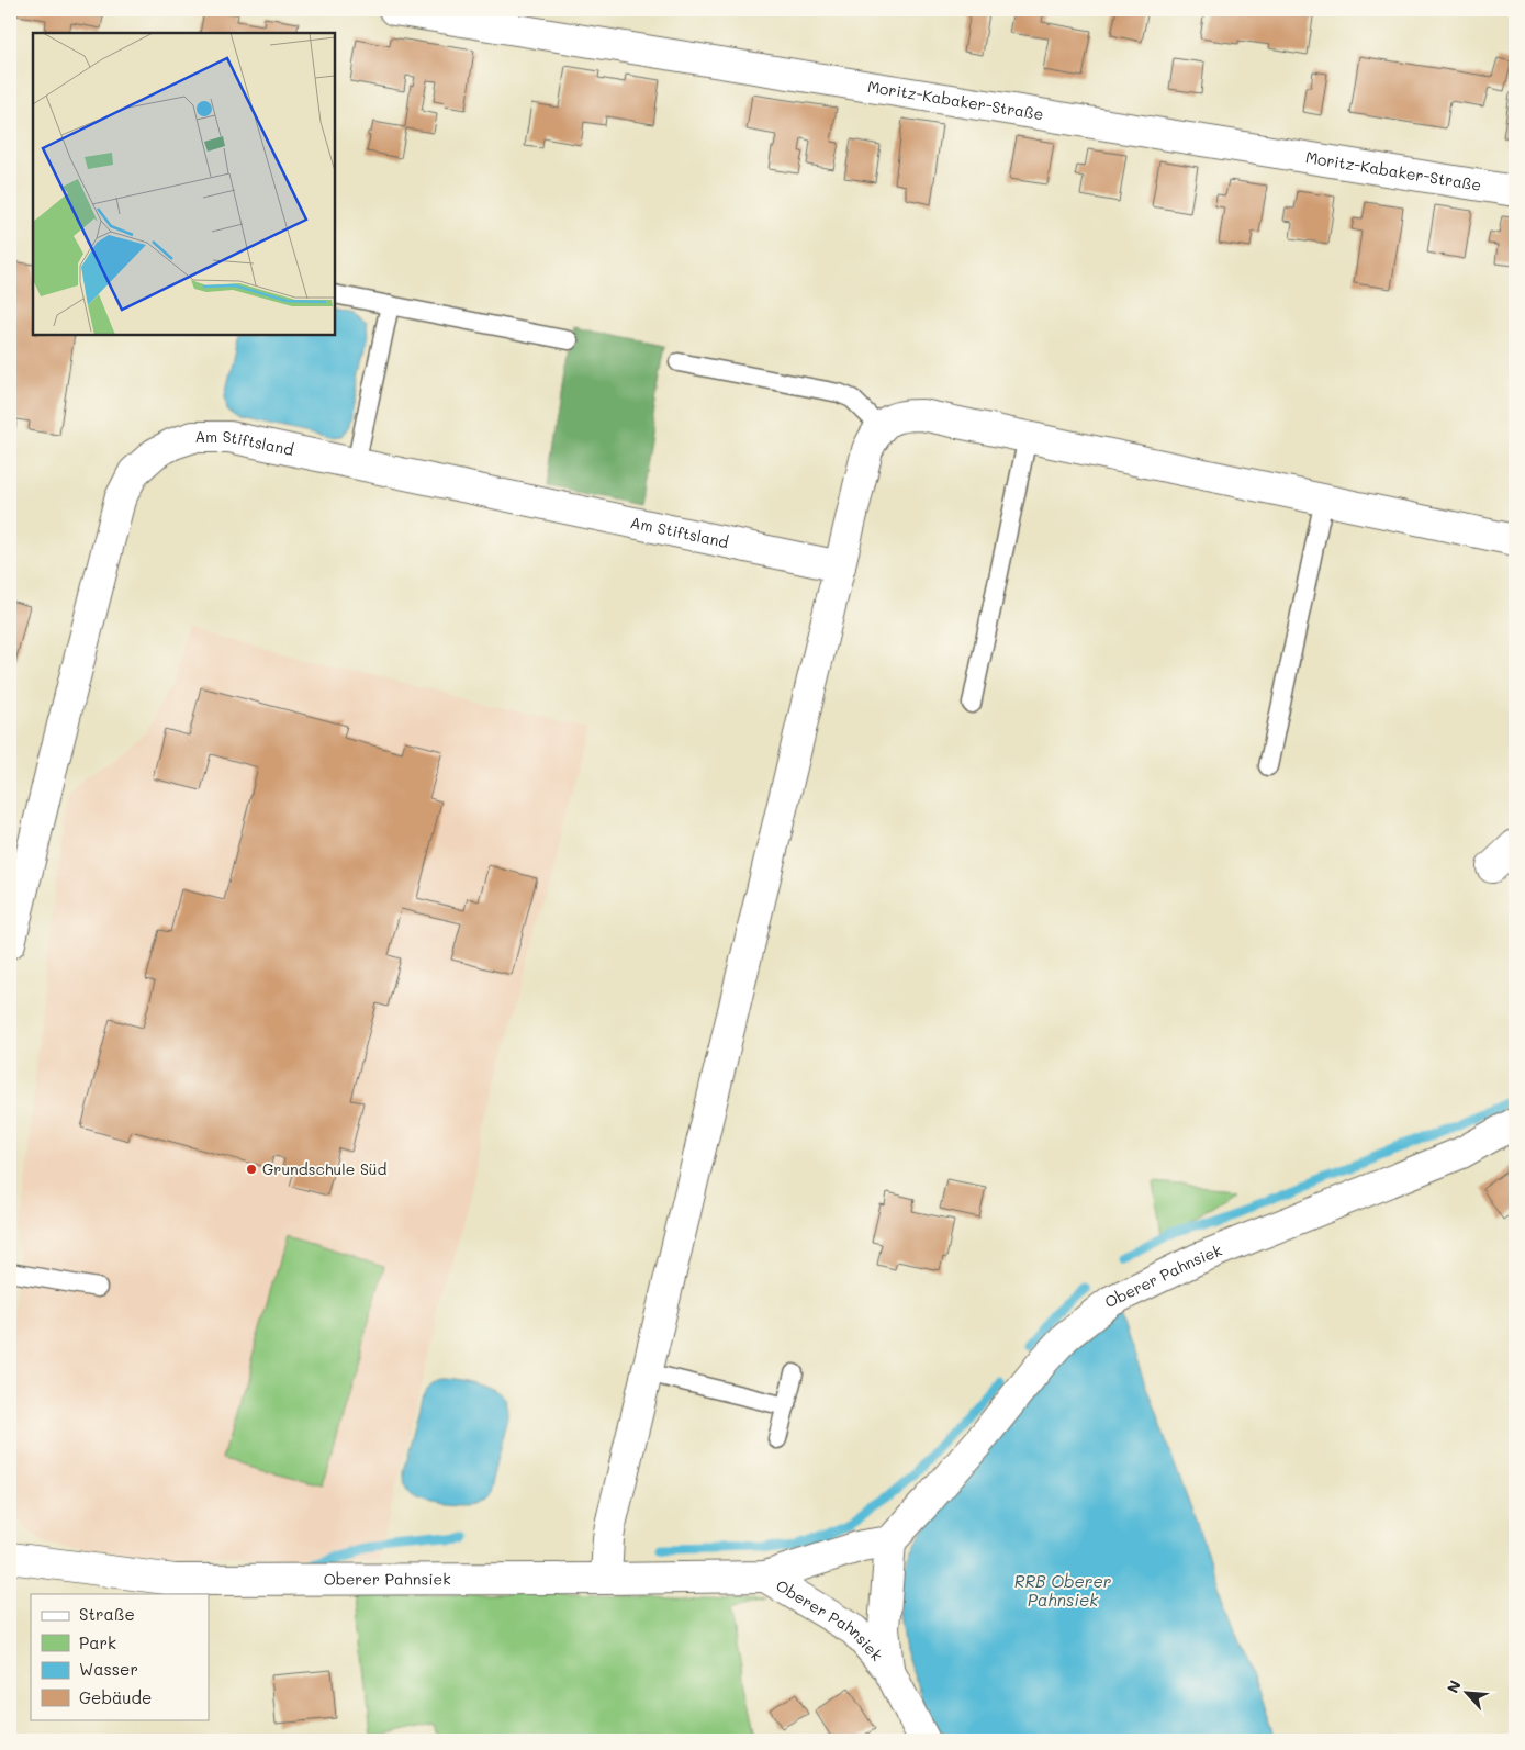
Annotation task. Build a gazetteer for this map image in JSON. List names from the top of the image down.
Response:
{
  "streets": {
    "street": ["Moritz-Kabaker-Straße", "Am Stiftsland", "Oberer Pahnsiek"]
  },
  "water": ["RRB Oberer Pahnsiek"],
  "places": ["Grundschule Süd"],
  "legend": [
    "Straße",
    "Park",
    "Wasser",
    "Gebäude"
  ],
  "north": "top left"
}
